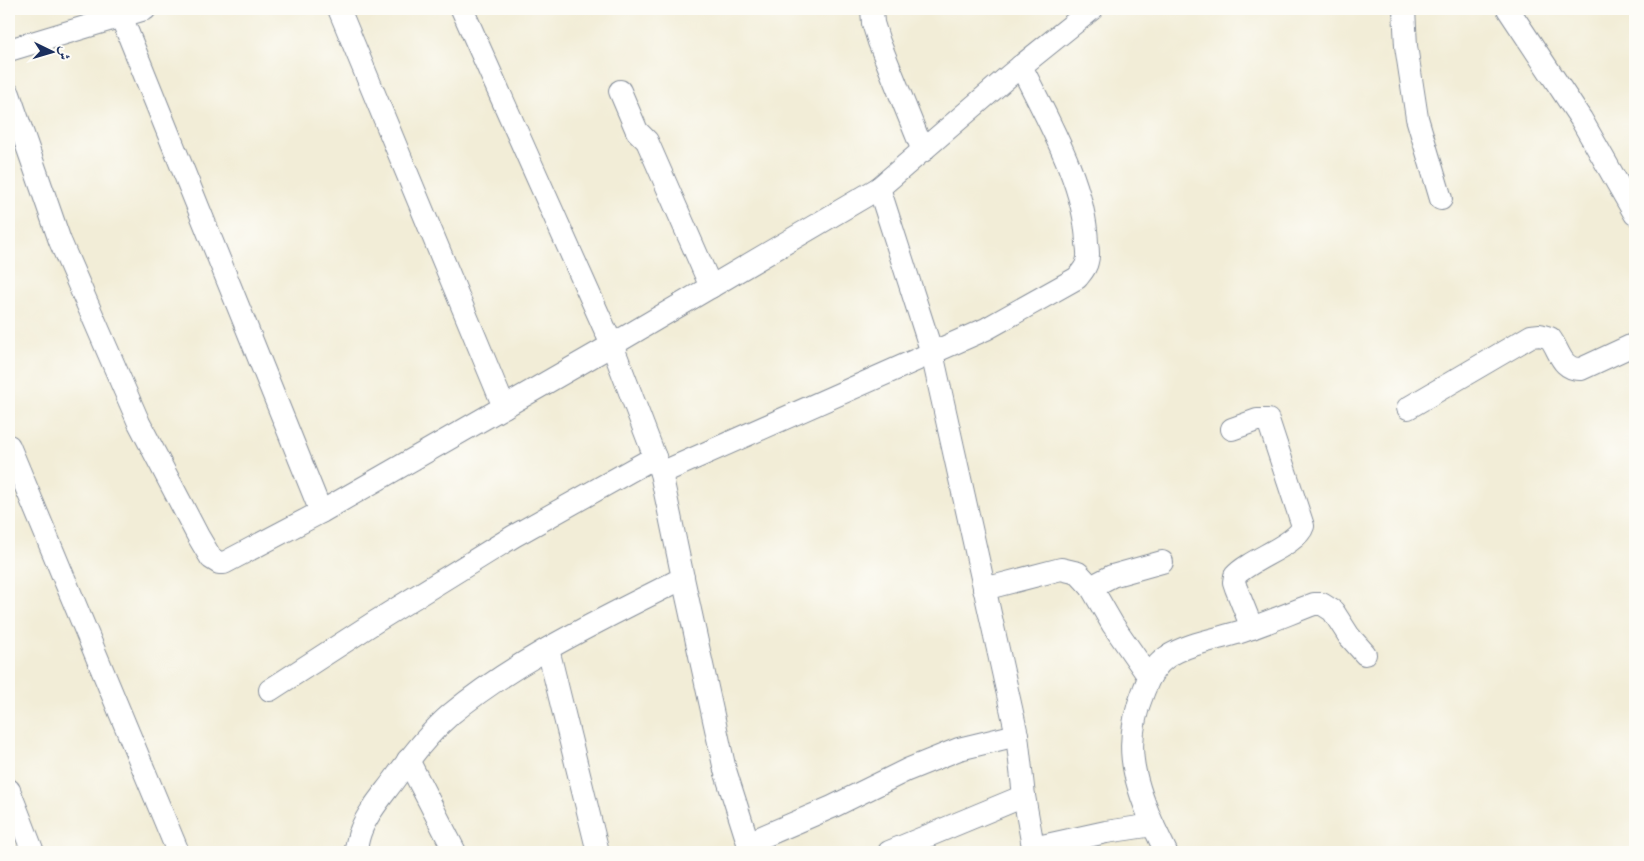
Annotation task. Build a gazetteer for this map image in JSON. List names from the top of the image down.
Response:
{
  "north": "right"
}
